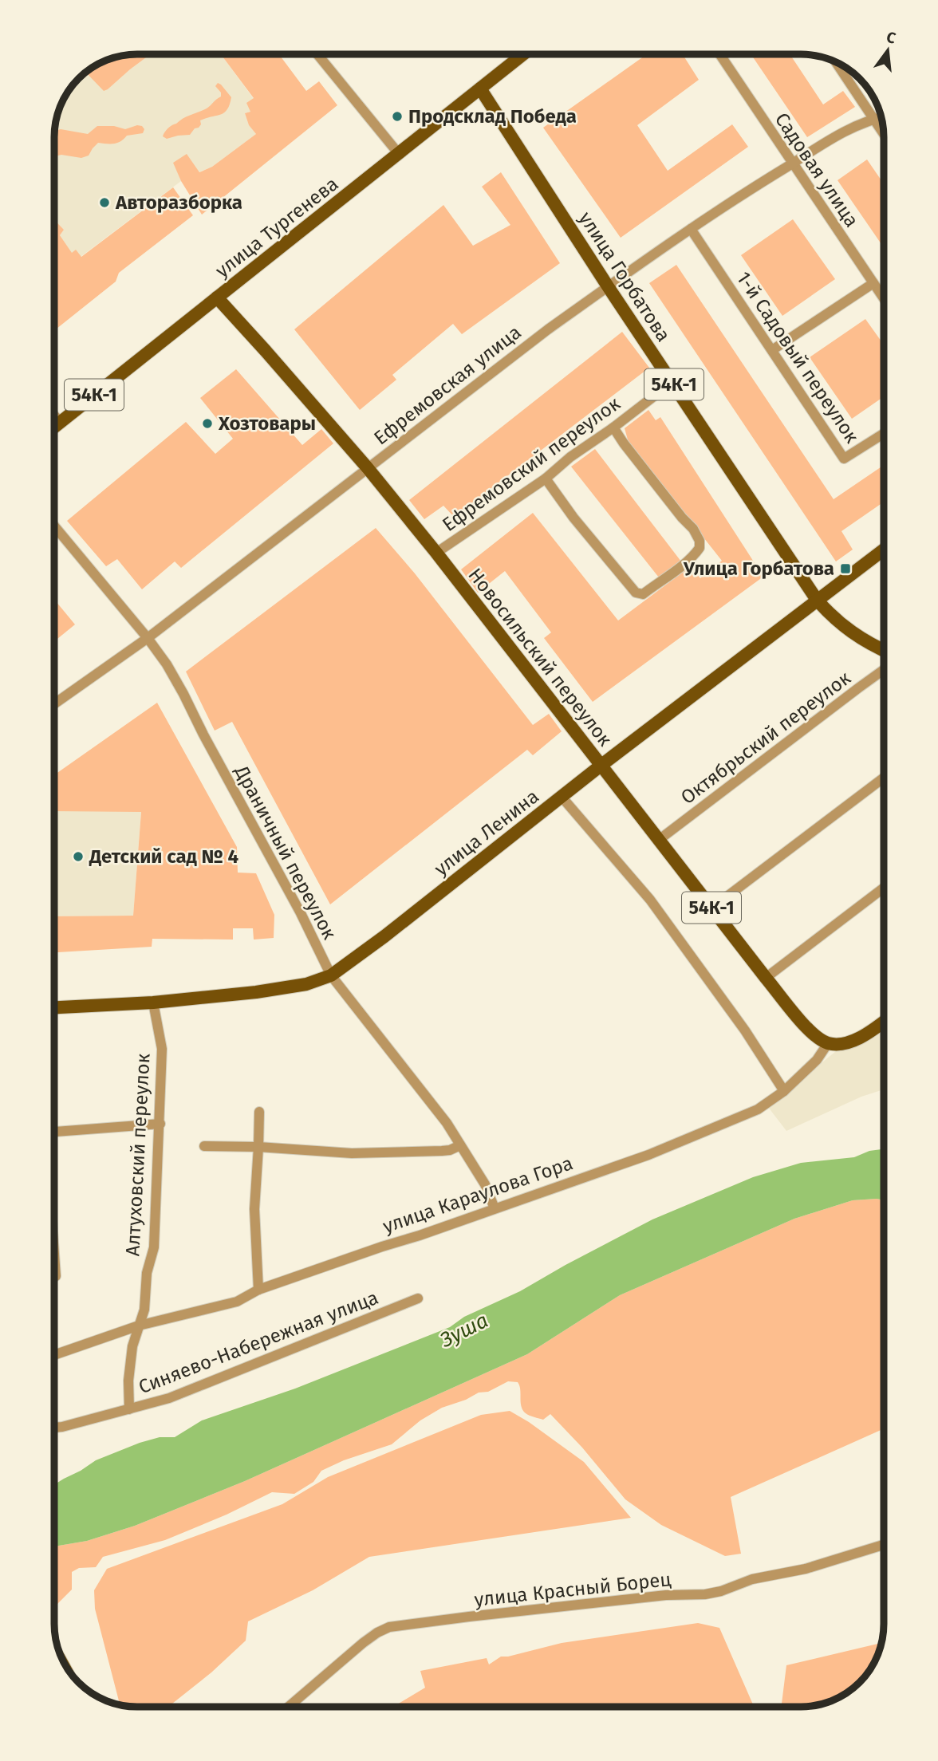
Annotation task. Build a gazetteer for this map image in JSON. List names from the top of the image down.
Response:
{
  "streets": {
    "main road": [
      "улица Тургенева",
      "улица Горбатова",
      "54К-1",
      "Новосильский переулок",
      "улица Ленина"
    ],
    "street": [
      "Садовая улица",
      "1-й Садовый переулок",
      "Ефремовская улица",
      "Ефремовский переулок",
      "Октябрьский переулок",
      "Драничный переулок",
      "Алтуховский переулок",
      "улица Караулова Гора",
      "Синяево-Набережная улица",
      "улица Красный Борец"
    ]
  },
  "crossings": [
    ["Садовая улица", "Ефремовская улица"],
    ["улица Тургенева", "улица Горбатова"],
    ["улица Тургенева", "Новосильский переулок"],
    ["улица Горбатова", "Ефремовская улица"],
    ["улица Горбатова", "Ефремовский переулок"],
    ["улица Горбатова", "улица Ленина"],
    ["1-й Садовый переулок", "Ефремовская улица"],
    ["Ефремовская улица", "Новосильский переулок"],
    ["Ефремовская улица", "Драничный переулок"],
    ["Ефремовский переулок", "Новосильский переулок"],
    ["Новосильский переулок", "Октябрьский переулок"],
    ["Новосильский переулок", "улица Ленина"],
    ["Новосильский переулок", "улица Караулова Гора"],
    ["улица Ленина", "Драничный переулок"],
    ["улица Ленина", "Алтуховский переулок"],
    ["Драничный переулок", "улица Караулова Гора"],
    ["Алтуховский переулок", "улица Караулова Гора"],
    ["Алтуховский переулок", "Синяево-Набережная улица"]
  ],
  "water": ["Зуша"],
  "places": {
    "other": [
      "Продсклад Победа",
      "Авторазборка",
      "Хозтовары",
      "Детский сад № 4"
    ],
    "transit": ["Улица Горбатова"]
  },
  "north": "top"
}
